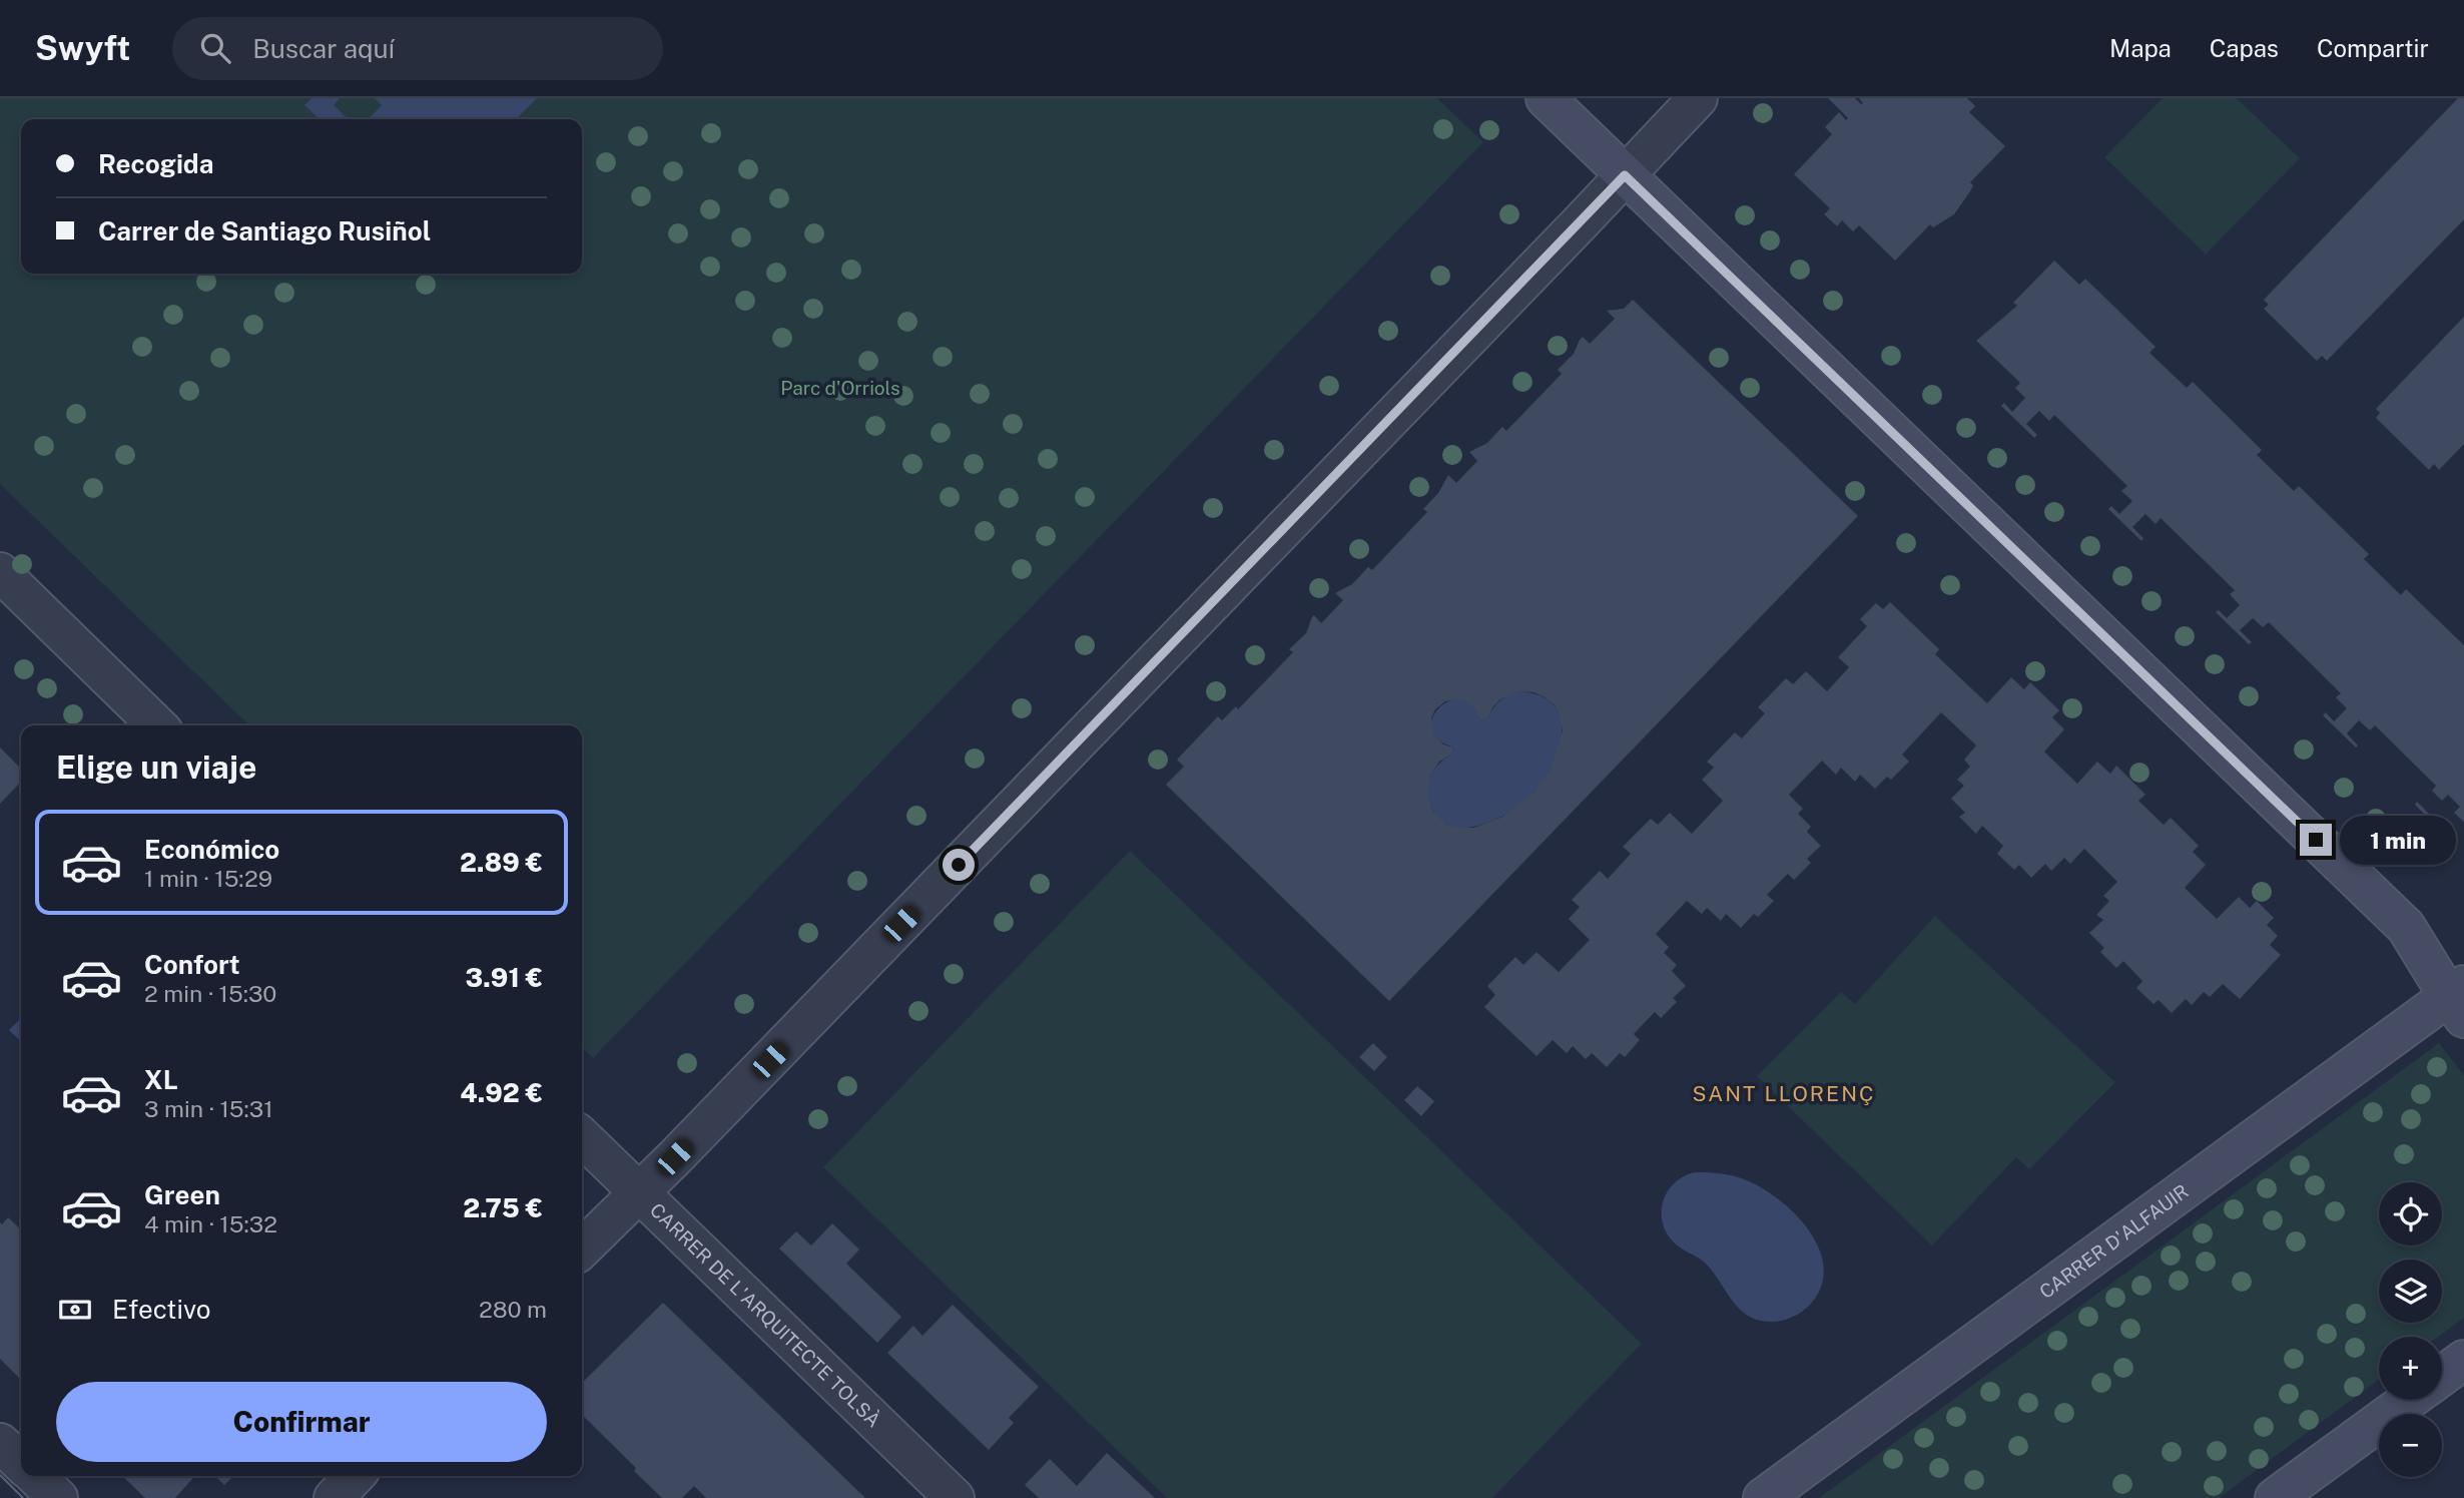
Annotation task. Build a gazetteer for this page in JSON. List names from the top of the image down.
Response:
{
  "streets": {
    "street": ["CARRER D'ALFAUIR", "CARRER DE L'ARQUITECTE TOLSÀ"]
  },
  "districts": ["SANT LLORENÇ"],
  "parks": ["Parc d'Orriols"],
  "page": {
    "header": "Swyft",
    "search": "Buscar aquí",
    "nav": ["Mapa", "Capas", "Compartir"],
    "banner": ["Recogida", "Carrer de Santiago Rusiñol"],
    "heading": "Elige un viaje",
    "list": [
      {
        "name": "Económico",
        "note": "1 min · 15:29",
        "value": "2.89 €"
      },
      {
        "name": "Confort",
        "note": "2 min · 15:30",
        "value": "3.91 €"
      },
      {
        "name": "XL",
        "note": "3 min · 15:31",
        "value": "4.92 €"
      },
      {
        "name": "Green",
        "note": "4 min · 15:32",
        "value": "2.75 €"
      }
    ],
    "bubble": "1 min",
    "map_buttons": ["+", "−"],
    "pay": ["Efectivo", "280 m"],
    "buttons": "Confirmar"
  }
}
